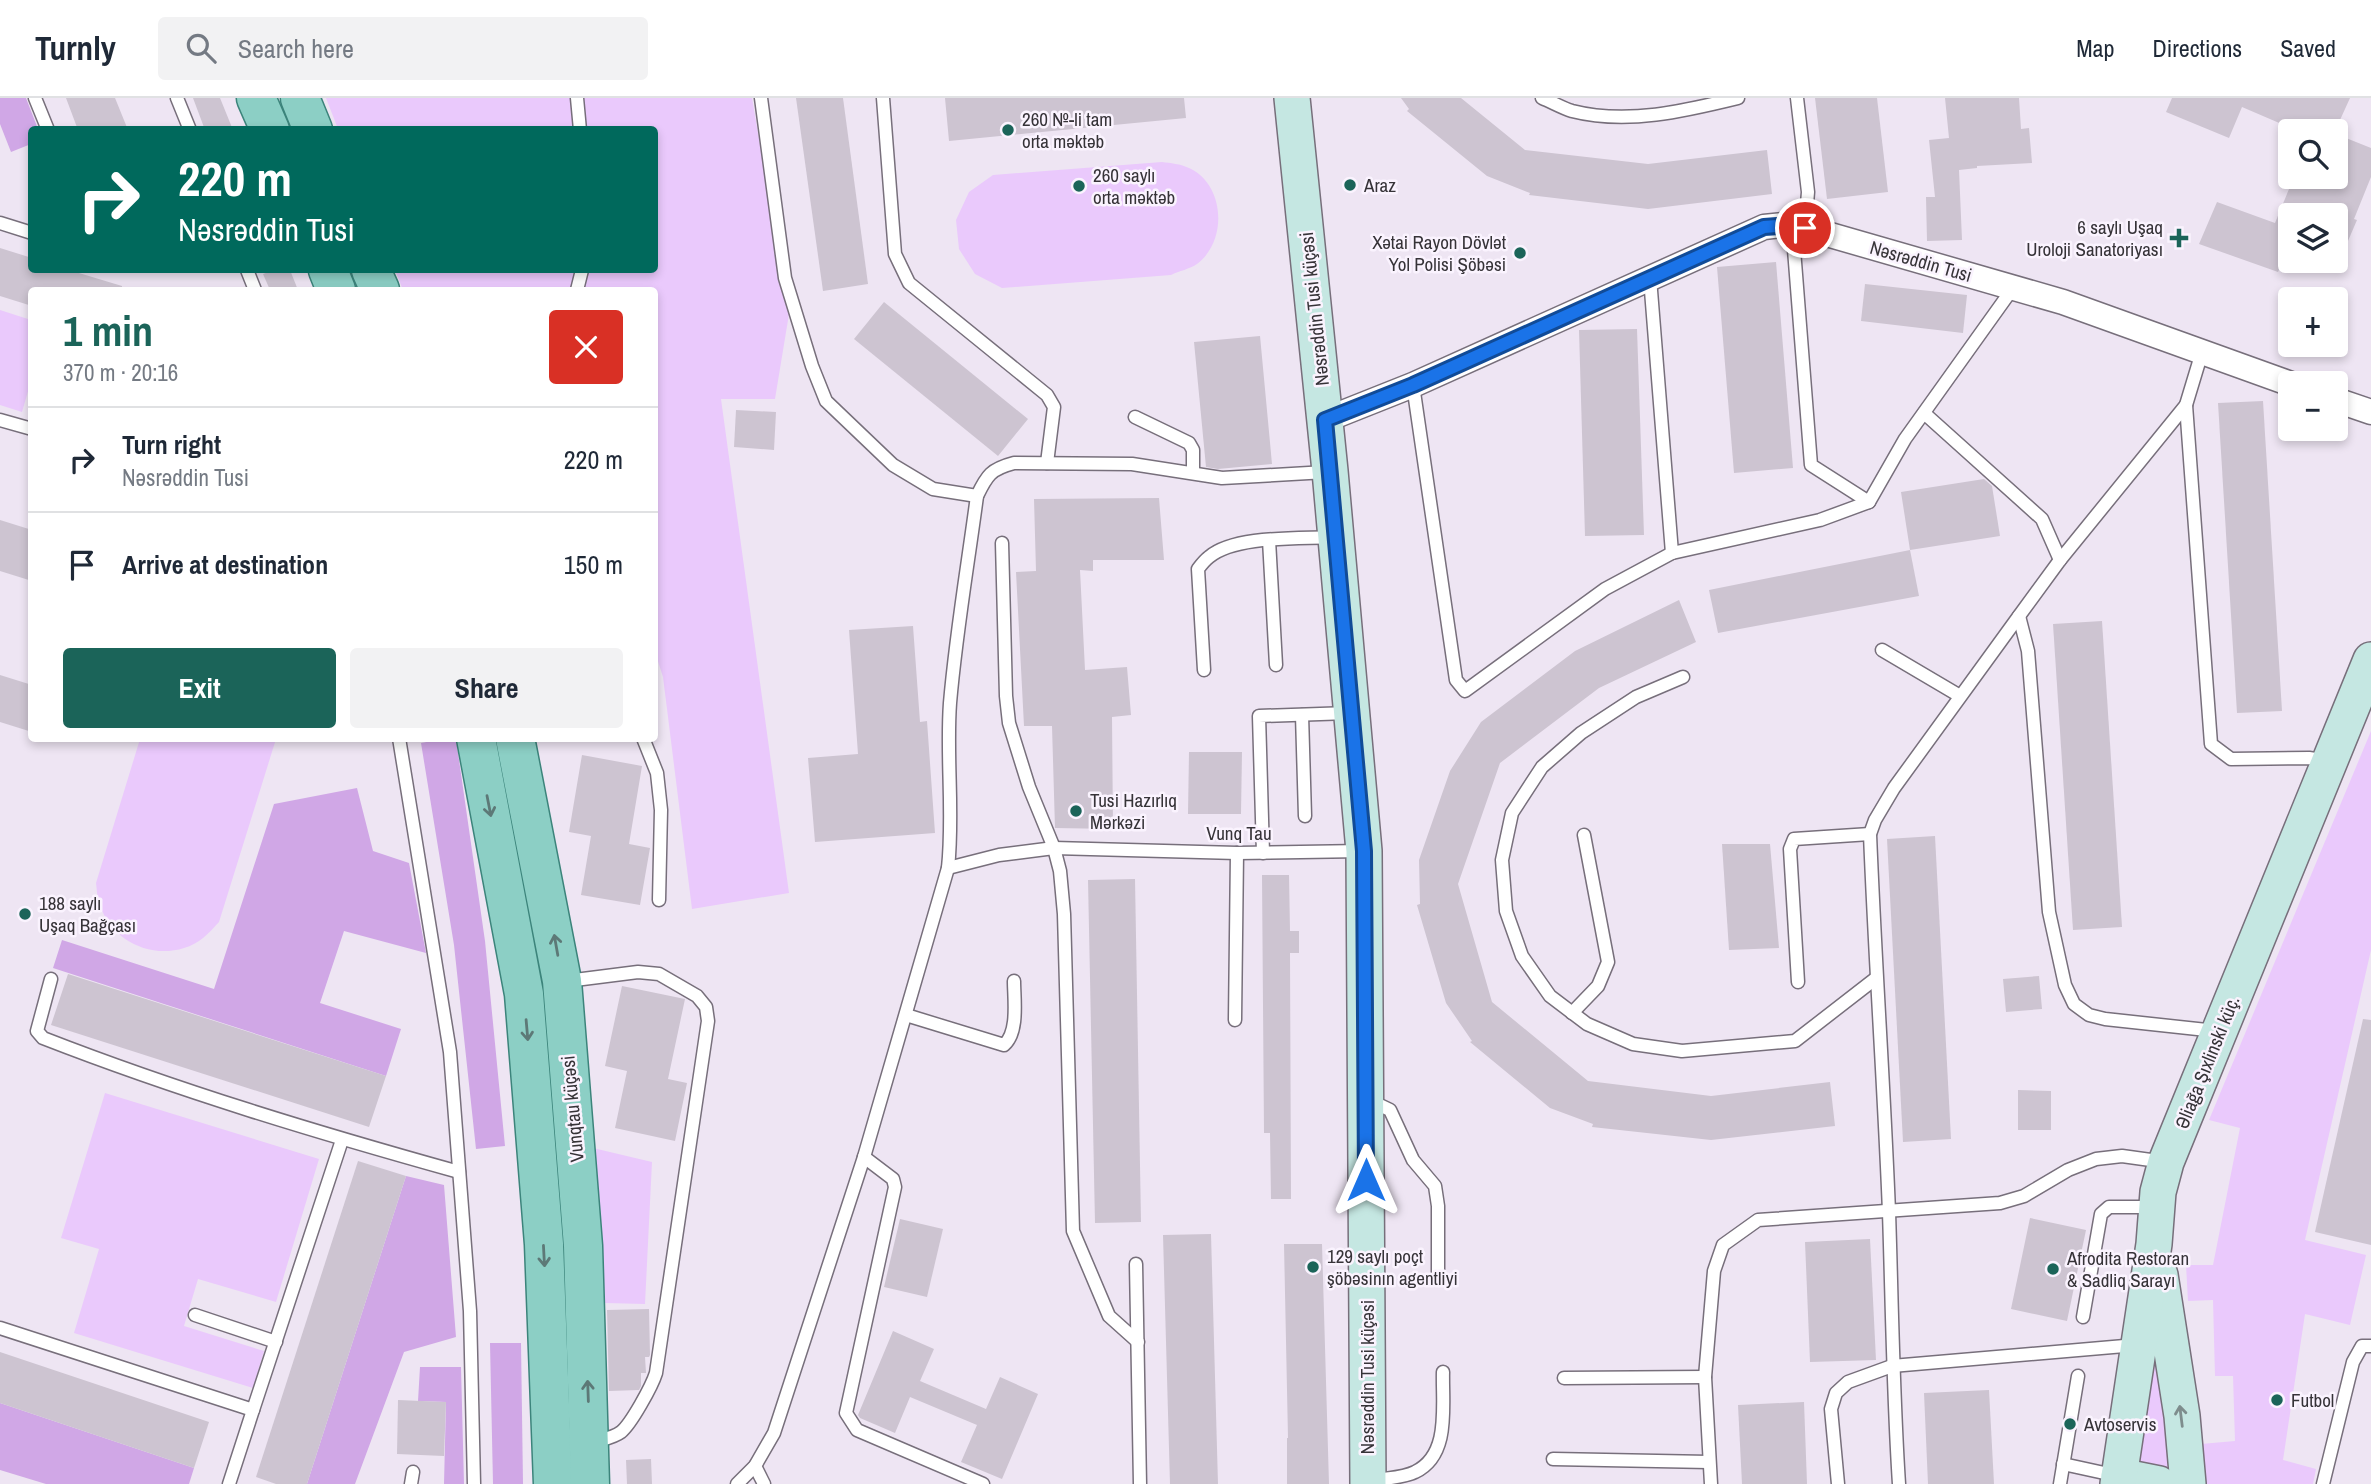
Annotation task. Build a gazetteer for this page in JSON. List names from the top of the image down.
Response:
{
  "streets": {
    "main road": ["Nəsrəddin Tusi küçəsi", "Əliağa Şıxlinski küç.", "Vunqtau küçəsi"],
    "street": ["Nəsrəddin Tusi"],
    "lane": ["Vunq Tau"]
  },
  "crossings": [
    ["Nəsrəddin Tusi", "Nəsrəddin Tusi küçəsi"],
    ["Nəsrəddin Tusi küçəsi", "Vunq Tau"]
  ],
  "places": {
    "other": [
      "260 №-li tam orta məktəb",
      "Araz",
      "260 saylı orta məktəb",
      "Xətai Rayon Dövlət Yol Polisi Şöbəsi",
      "Tusi Hazırlıq Mərkəzi",
      "188 saylı Uşaq Bağçası",
      "129 saylı poçt şöbəsinın agentliyi",
      "Afrodita Restoran & Sadliq Sarayı",
      "Futbol",
      "Avtoservis"
    ],
    "health": ["6 saylı Uşaq Uroloji Sanatoriyası"]
  },
  "page": {
    "header": "Turnly",
    "search": "Search here",
    "nav": ["Map", "Directions", "Saved"],
    "map_buttons": ["+", "−"],
    "turn": ["220 m", "Nəsrəddin Tusi"],
    "heading": ["1 min", "370 m · 20:16"],
    "list": [
      {
        "name": "Turn right",
        "note": "Nəsrəddin Tusi",
        "value": "220 m"
      },
      {
        "name": "Arrive at destination",
        "value": "150 m"
      }
    ],
    "buttons": ["Exit", "Share"]
  }
}
